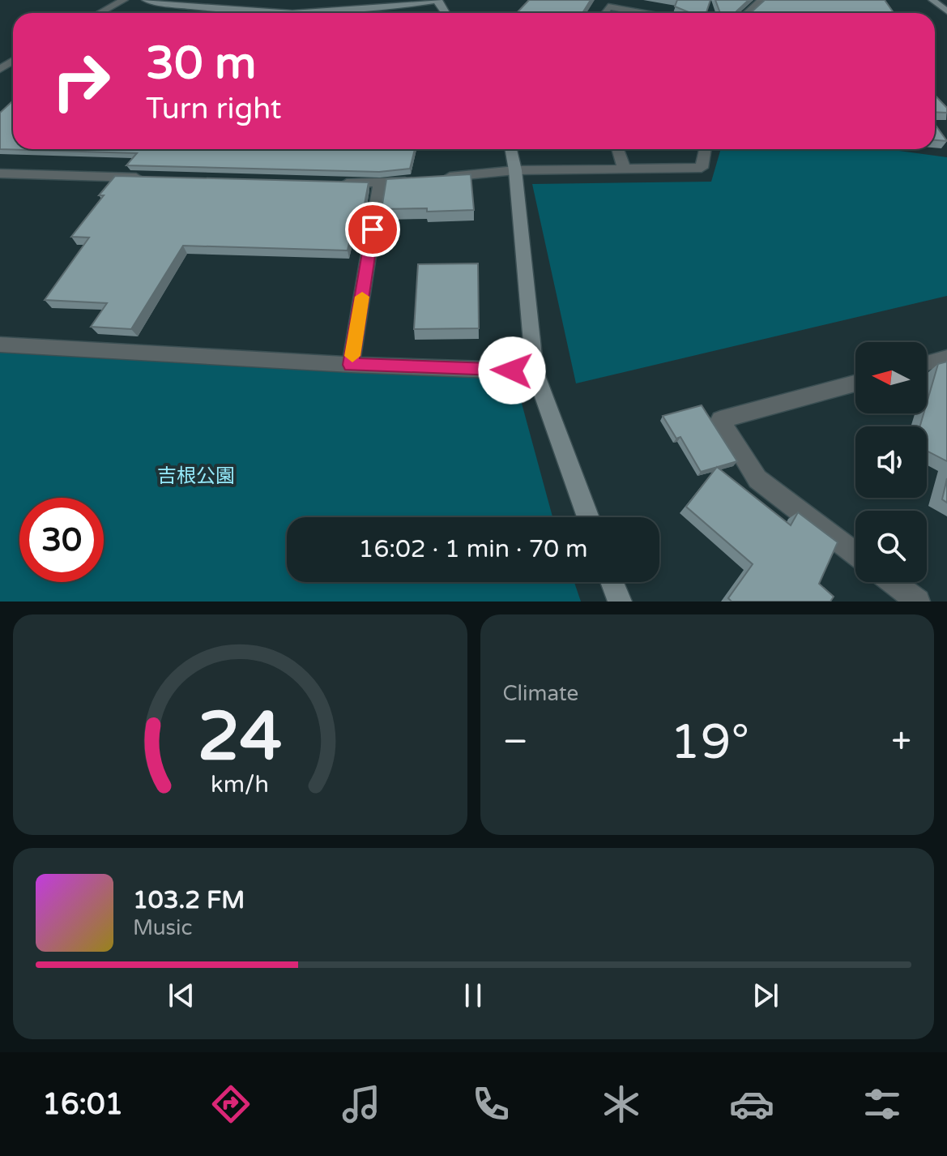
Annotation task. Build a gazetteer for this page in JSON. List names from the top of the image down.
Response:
{
  "parks": ["吉根公園"],
  "north": "left",
  "page": {
    "turn": ["30 m", "Turn right"],
    "limit": "30",
    "trip": "16:02 · 1 min · 70 m",
    "tile": "Climate",
    "heat": ["−", "19°", "+"],
    "song": ["103.2 FM", "Music"],
    "tabs": "16:01",
    "gauge": ["24", "km/h"]
  }
}
